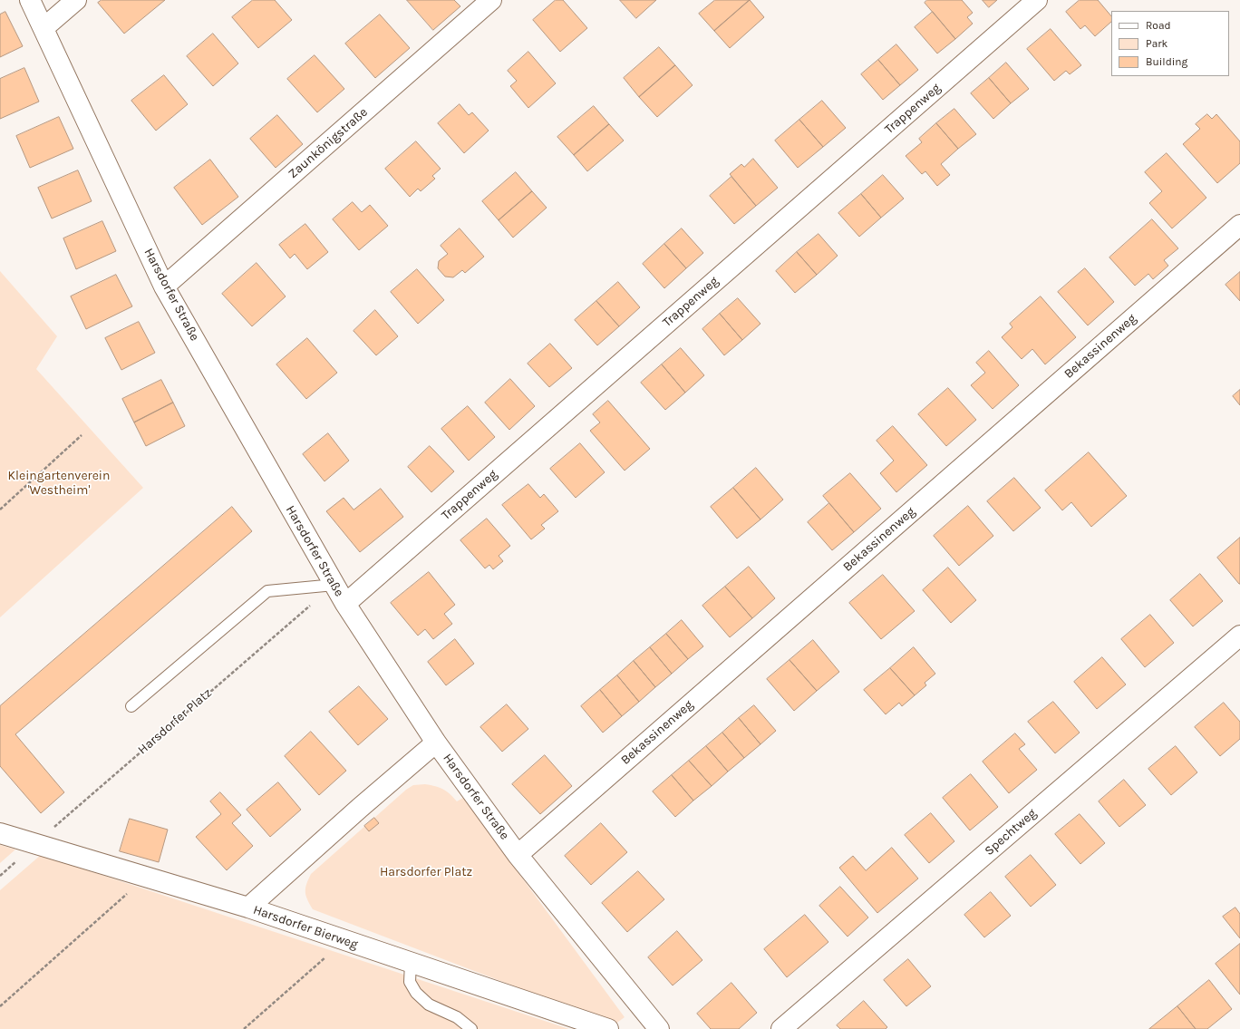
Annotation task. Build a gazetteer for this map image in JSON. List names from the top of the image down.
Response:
{
  "streets": {
    "street": [
      "Trappenweg",
      "Zaunkönigstraße",
      "Harsdorfer Straße",
      "Bekassinenweg",
      "Spechtweg",
      "Harsdorfer Bierweg"
    ],
    "path": ["Harsdorfer Platz"]
  },
  "crossings": [
    ["Trappenweg", "Harsdorfer Straße"],
    ["Zaunkönigstraße", "Harsdorfer Straße"],
    ["Harsdorfer Straße", "Bekassinenweg"],
    ["Harsdorfer Platz", "Harsdorfer Bierweg"]
  ],
  "parks": ["Kleingartenverein 'Westheim'", "Harsdorfer Platz"],
  "legend": ["Road", "Park", "Building"]
}
